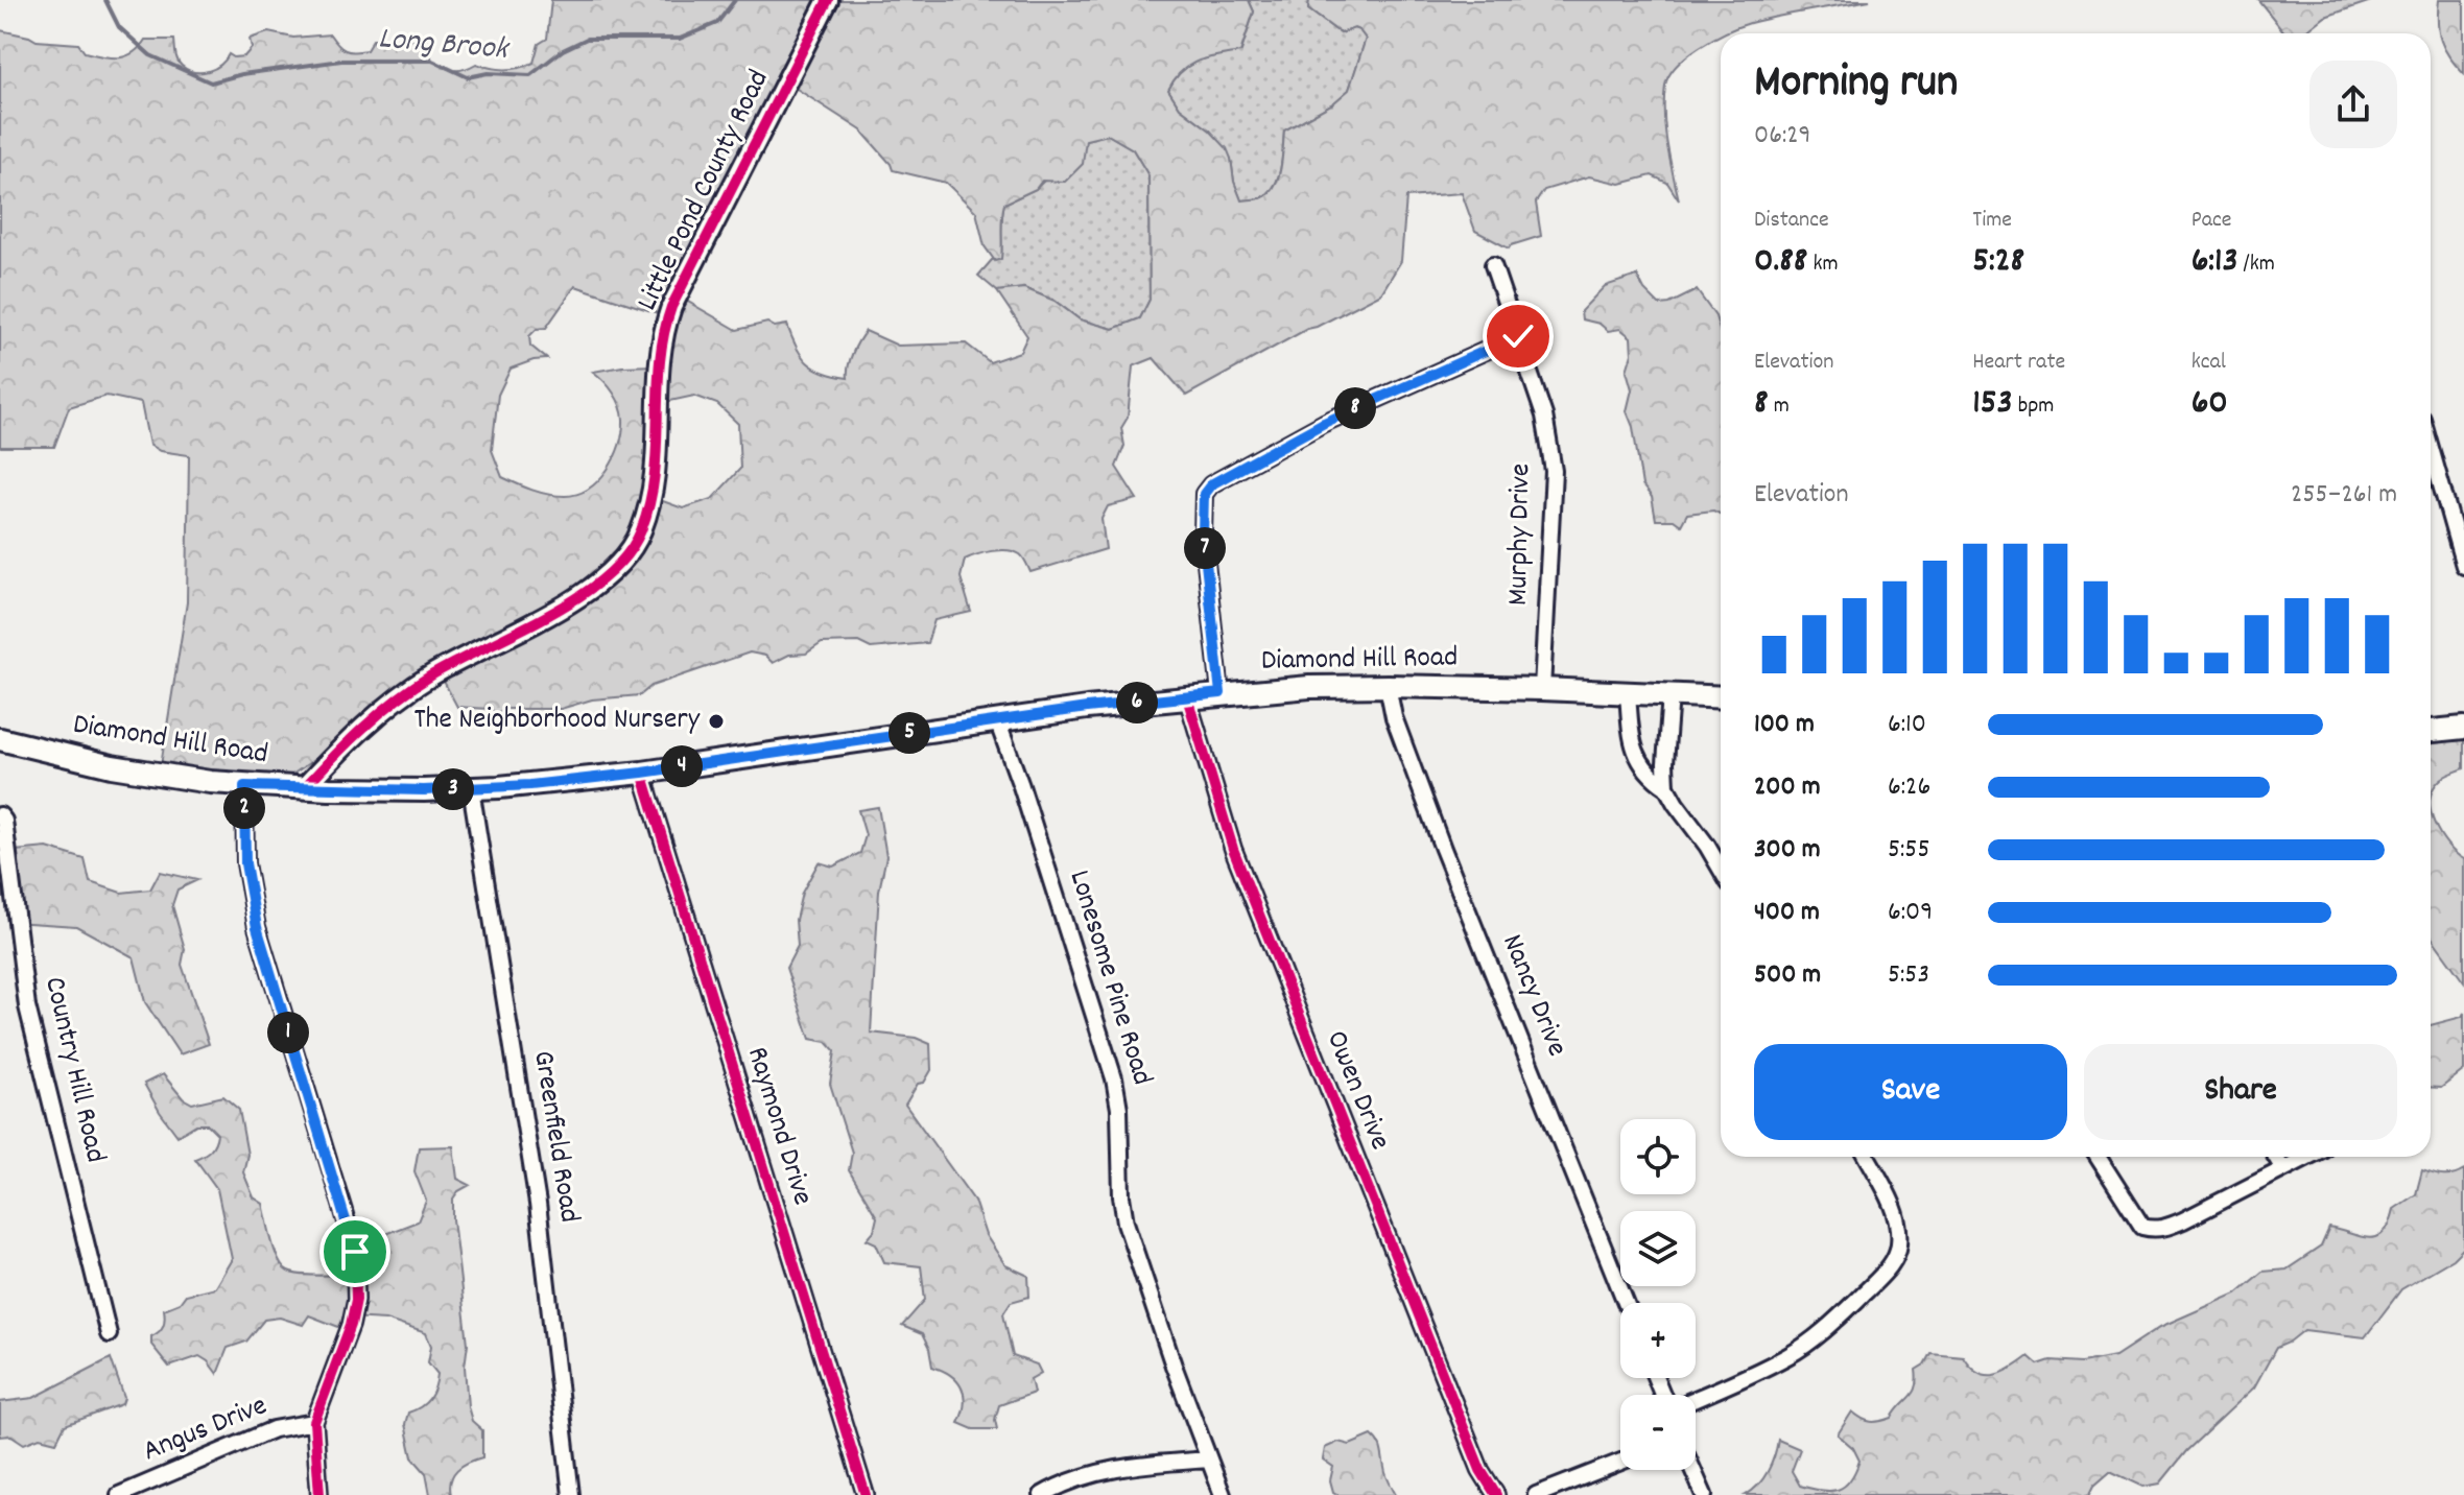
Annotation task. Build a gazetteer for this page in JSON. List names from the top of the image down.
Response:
{
  "streets": {
    "main road": ["Diamond Hill Road"],
    "street": [
      "Little Pond County Road",
      "Murphy Drive",
      "Lonesome Pine Road",
      "Nancy Drive",
      "Country Hill Road",
      "Owen Drive",
      "Raymond Drive",
      "Greenfield Road",
      "Angus Drive"
    ]
  },
  "crossings": [
    ["Little Pond County Road", "Diamond Hill Road"],
    ["Murphy Drive", "Diamond Hill Road"],
    ["Diamond Hill Road", "Lonesome Pine Road"],
    ["Diamond Hill Road", "Nancy Drive"],
    ["Diamond Hill Road", "Owen Drive"],
    ["Diamond Hill Road", "Raymond Drive"],
    ["Diamond Hill Road", "Greenfield Road"]
  ],
  "water": ["Long Brook"],
  "places": ["The Neighborhood Nursery"],
  "page": {
    "heading": ["Morning run", "06:29"],
    "stats": [
      ["Distance", "0.88 km"],
      ["Time", "5:28"],
      ["Pace", "6:13 /km"],
      ["Elevation", "8 m"],
      ["Heart rate", "153 bpm"],
      ["kcal", "60"]
    ],
    "pins": [
      "8",
      "7",
      "6",
      "5",
      "4",
      "3",
      "2",
      "1"
    ],
    "chart": ["Elevation", "255–261 m"],
    "list": [
      {
        "name": "100 m",
        "note": "6:10"
      },
      {
        "name": "200 m",
        "note": "6:26"
      },
      {
        "name": "300 m",
        "note": "5:55"
      },
      {
        "name": "400 m",
        "note": "6:09"
      },
      {
        "name": "500 m",
        "note": "5:53"
      }
    ],
    "buttons": ["Save", "Share"],
    "map_buttons": ["+", "−"]
  }
}
